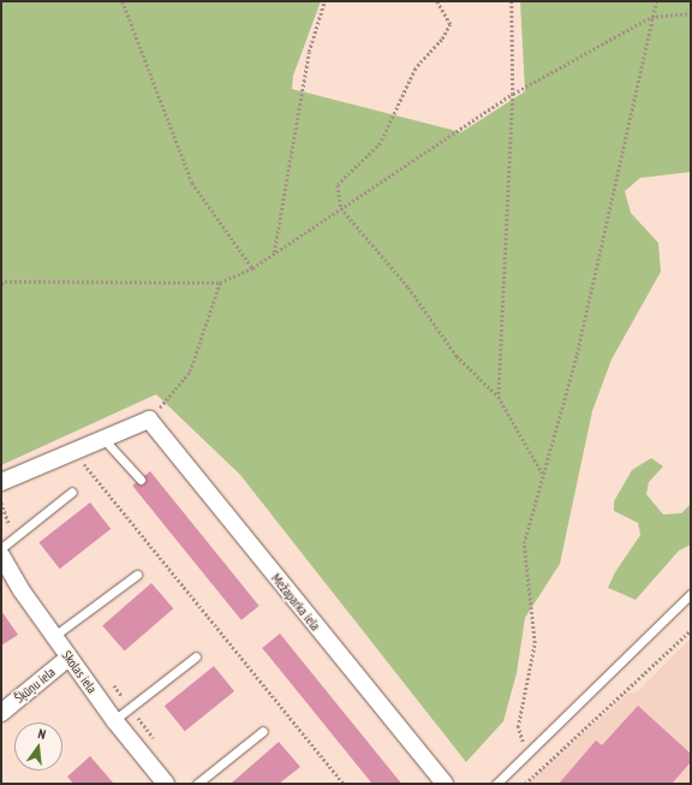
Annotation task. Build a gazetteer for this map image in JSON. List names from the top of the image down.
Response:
{
  "streets": {
    "street": ["Mežaparka iela", "Skolas iela", "Šķūņu iela"]
  },
  "crossings": [
    ["Skolas iela", "Šķūņu iela"]
  ],
  "north": "top"
}
